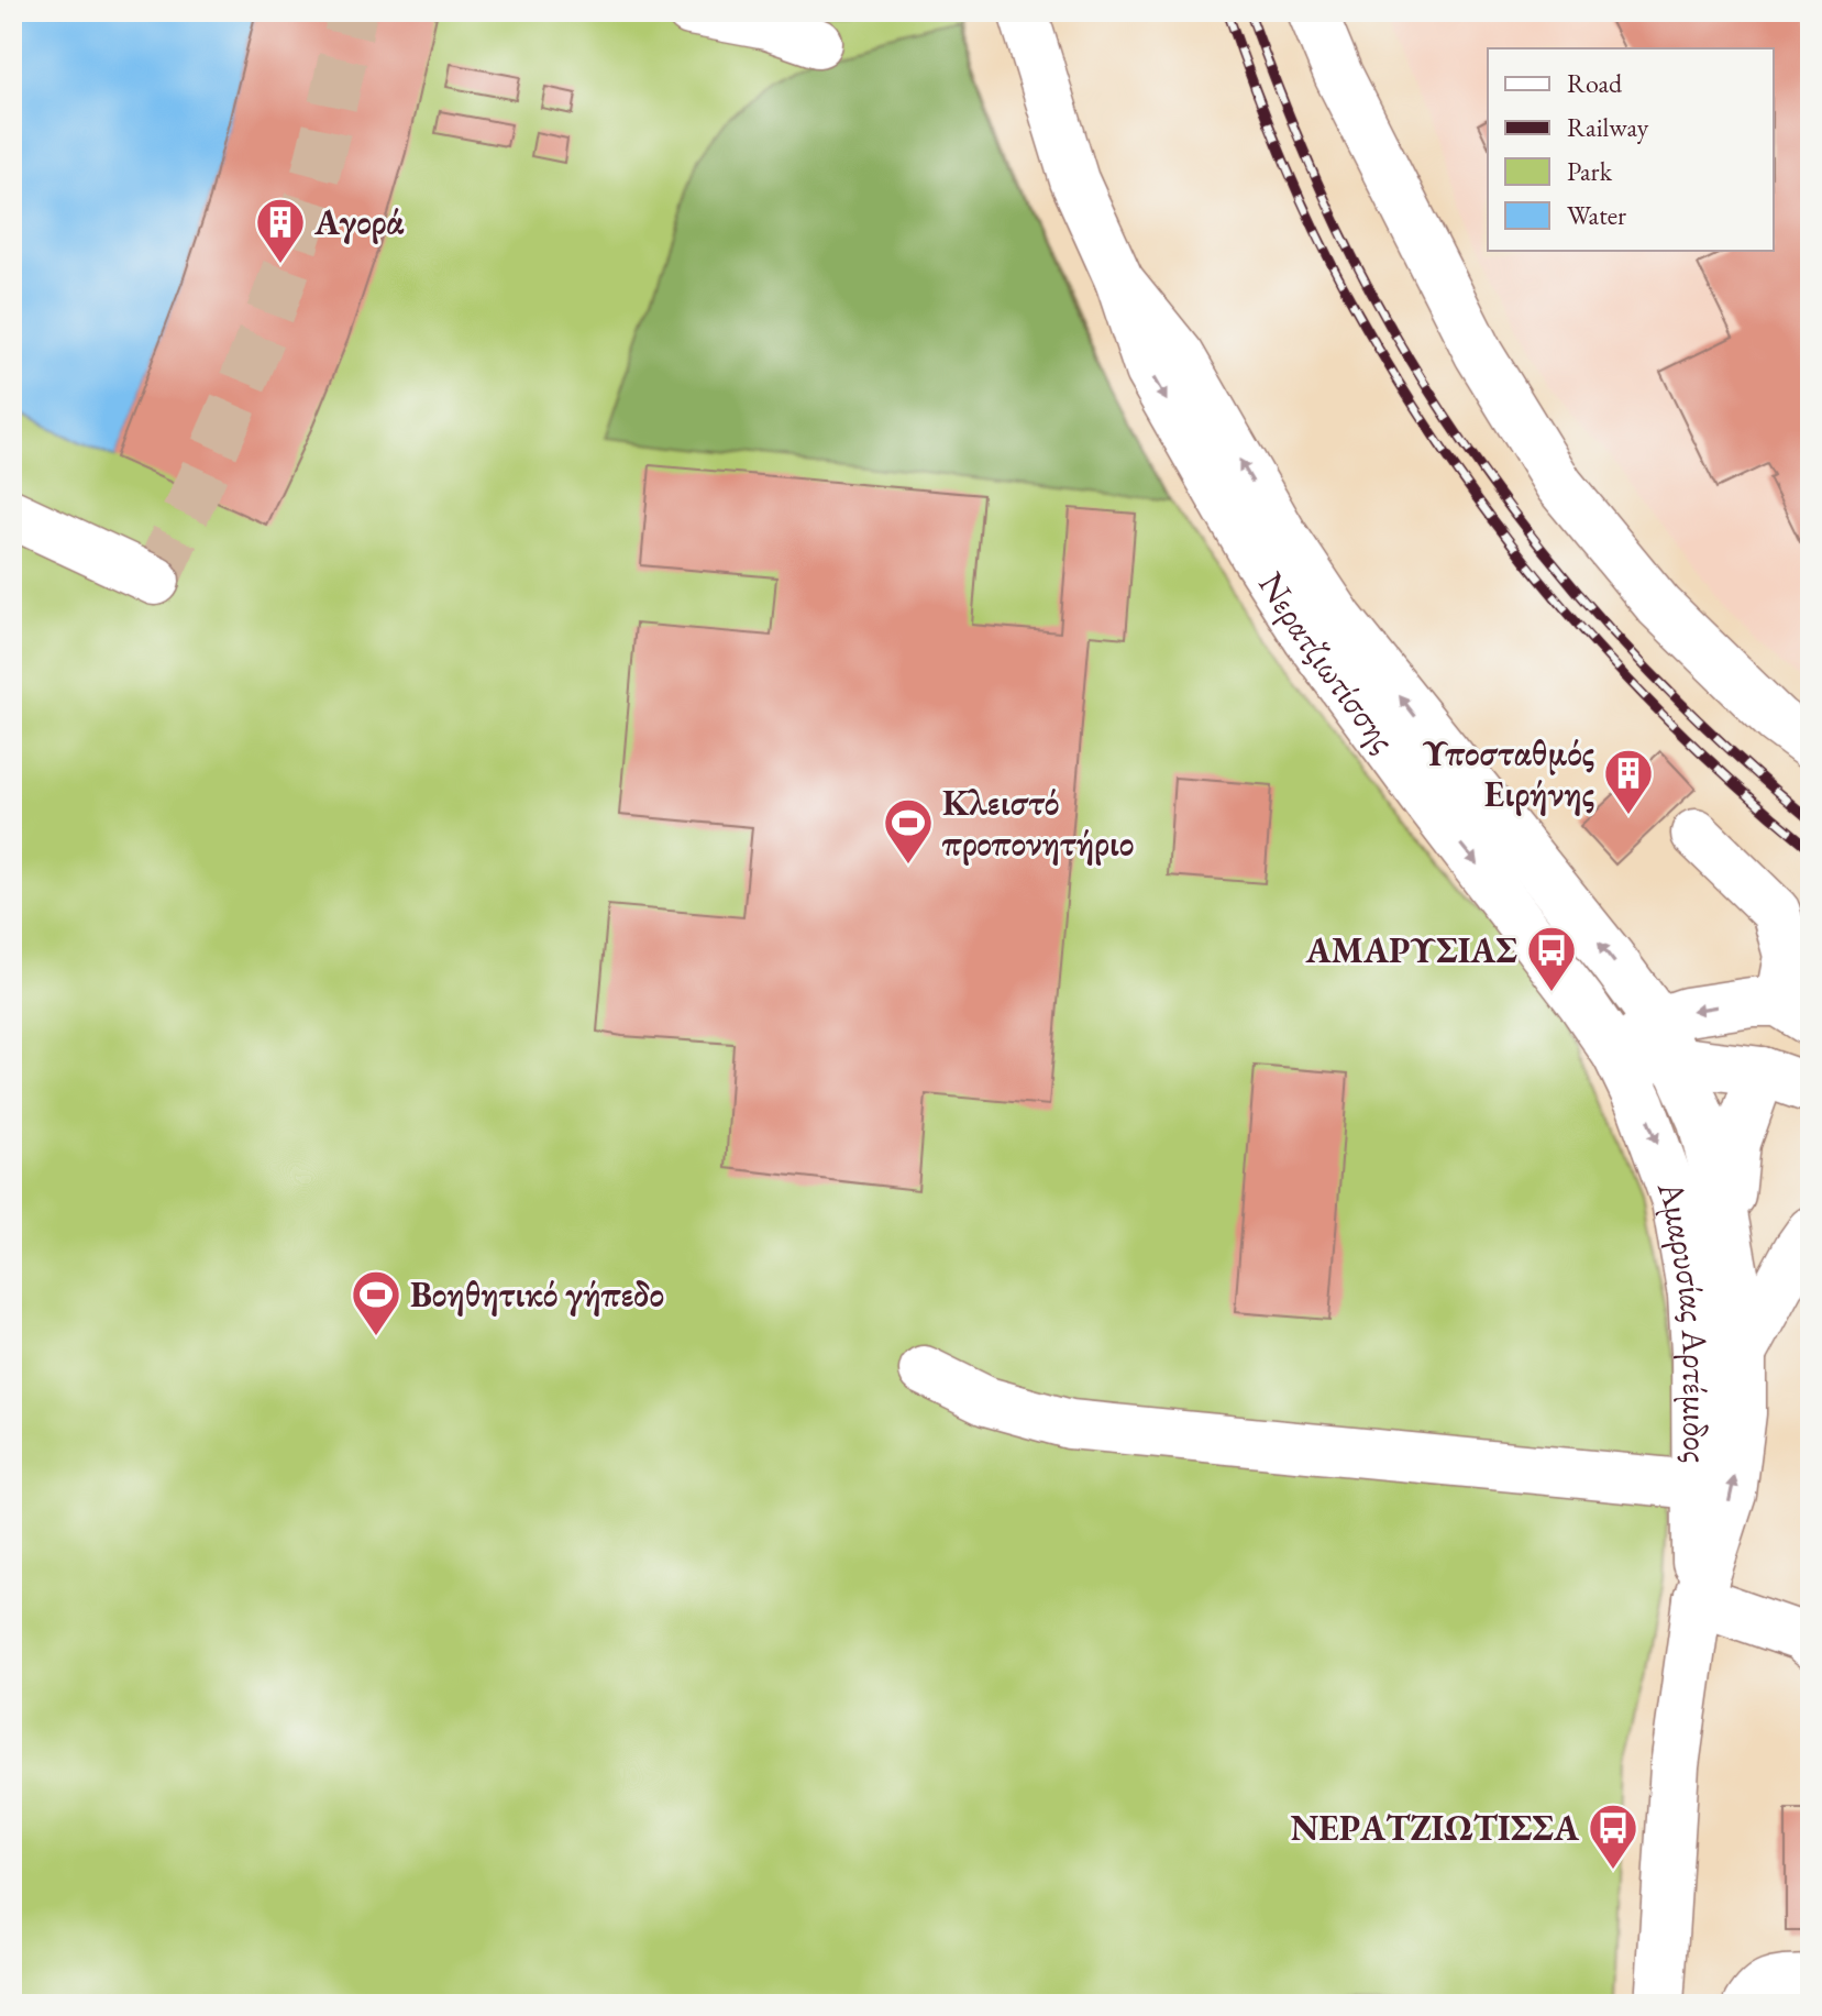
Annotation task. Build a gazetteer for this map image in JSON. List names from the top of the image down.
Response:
{
  "streets": {
    "main road": ["Νερατζιωτίσσης", "Αμαρυσίας Αρτέμιδος"]
  },
  "crossings": [
    ["Νερατζιωτίσσης", "Αμαρυσίας Αρτέμιδος"]
  ],
  "places": {
    "building": ["Αγορά", "Υποσταθμός Ειρήνης"],
    "sports": ["Κλειστό προπονητήριο", "Βοηθητικό γήπεδο"],
    "bus stop": ["ΑΜΑΡΥΣΙΑΣ", "ΝΕΡΑΤΖΙΩΤΙΣΣΑ"]
  },
  "legend": [
    "Road",
    "Railway",
    "Park",
    "Water"
  ]
}
